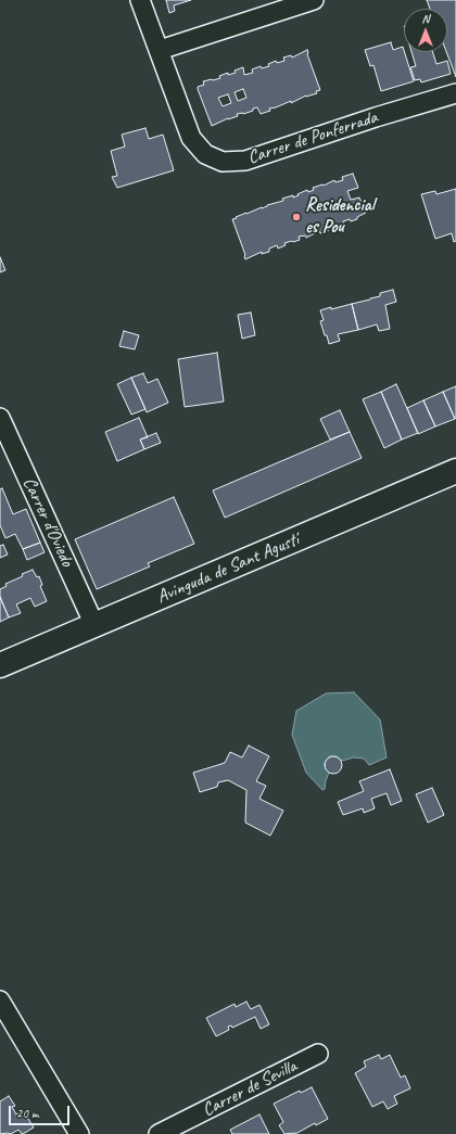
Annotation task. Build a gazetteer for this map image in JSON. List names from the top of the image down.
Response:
{
  "streets": {
    "street": [
      "Carrer de Ponferrada",
      "Carrer d'Oviedo",
      "Avinguda de Sant Agustí",
      "Carrer de Sevilla"
    ]
  },
  "crossings": [
    ["Carrer d'Oviedo", "Avinguda de Sant Agustí"]
  ],
  "places": ["Residencial es Pou"],
  "scale_bar": "20 m",
  "north": "top"
}
